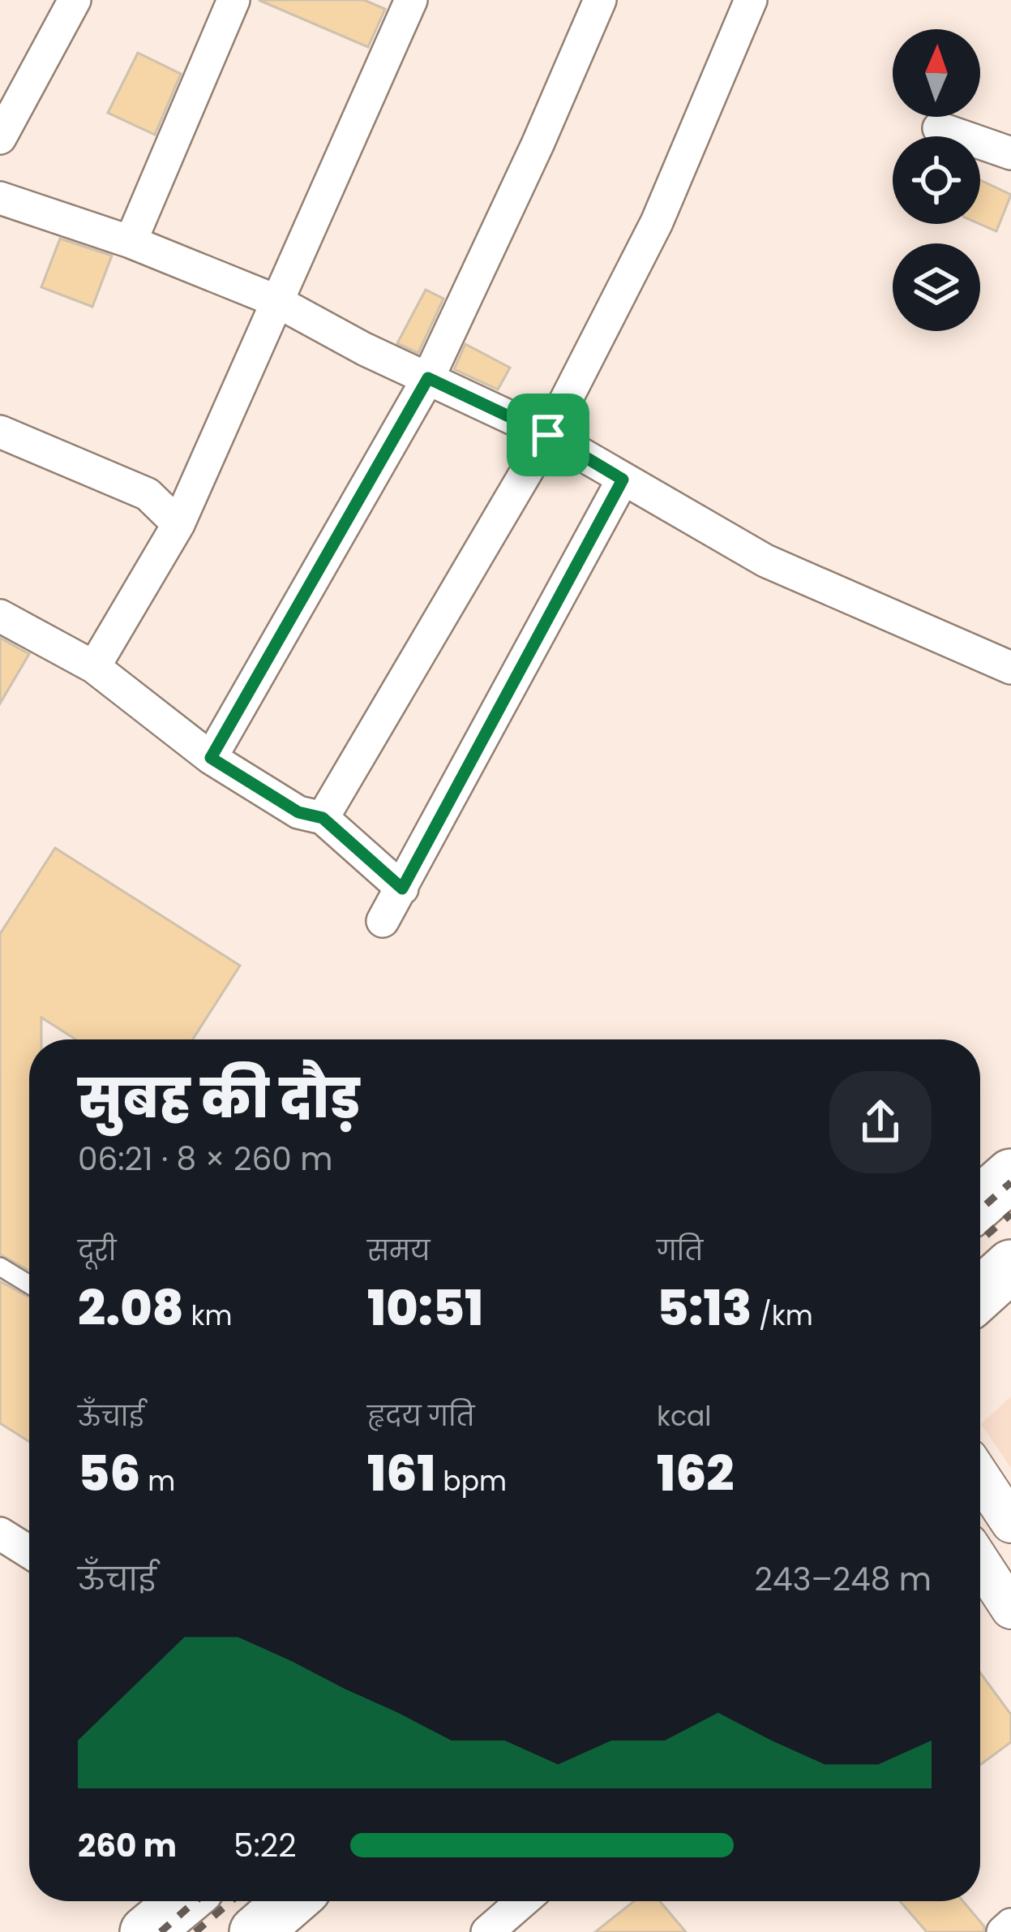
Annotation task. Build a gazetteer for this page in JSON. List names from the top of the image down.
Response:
{
  "north": "top",
  "page": {
    "heading": ["सुबह की दौड़", "06:21 · 8 × 260 m"],
    "stats": [
      ["दूरी", "2.08 km"],
      ["समय", "10:51"],
      ["गति", "5:13 /km"],
      ["ऊँचाई", "56 m"],
      ["हृदय गति", "161 bpm"],
      ["kcal", "162"]
    ],
    "chart": ["ऊँचाई", "243–248 m"],
    "list": [
      {
        "name": "260 m",
        "note": "5:22"
      }
    ]
  }
}
